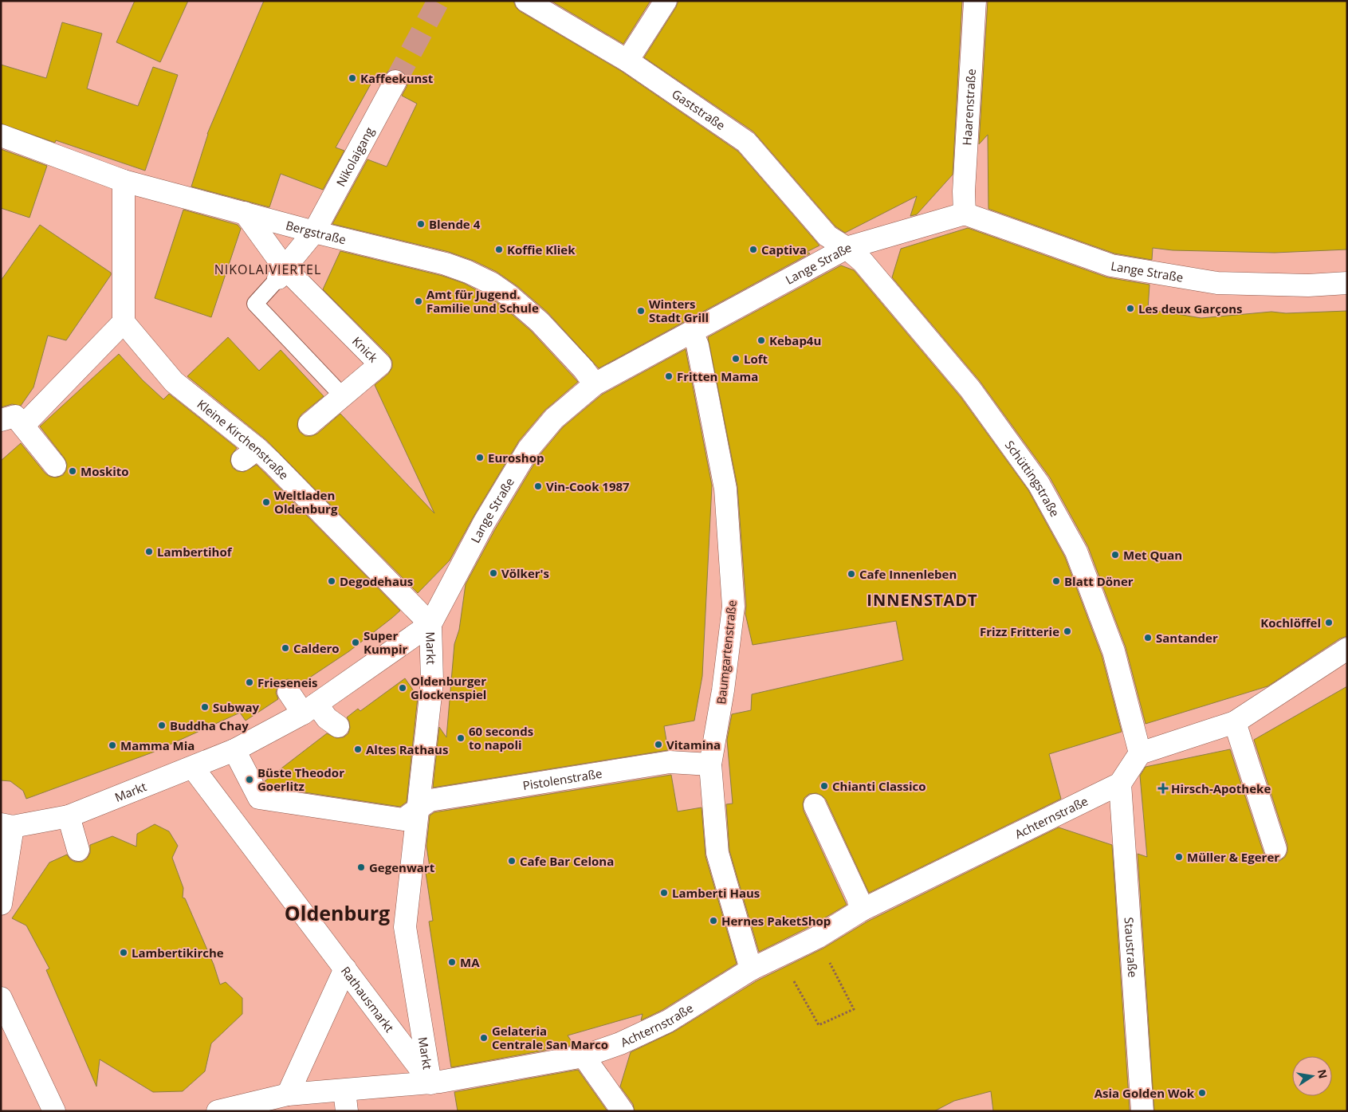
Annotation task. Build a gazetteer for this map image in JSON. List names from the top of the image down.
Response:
{
  "streets": {
    "street": [
      "Haarenstraße",
      "Gaststraße",
      "Nikolaigang",
      "Bergstraße",
      "Lange Straße",
      "Knick",
      "Kleine Kirchenstraße",
      "Schüttingstraße",
      "Markt",
      "Baumgartenstraße",
      "Pistolenstraße",
      "Achternstraße",
      "Staustraße",
      "Rathausmarkt"
    ]
  },
  "crossings": [
    ["Haarenstraße", "Lange Straße"],
    ["Gaststraße", "Lange Straße"],
    ["Gaststraße", "Schüttingstraße"],
    ["Nikolaigang", "Bergstraße"],
    ["Bergstraße", "Lange Straße"],
    ["Bergstraße", "Knick"],
    ["Lange Straße", "Kleine Kirchenstraße"],
    ["Lange Straße", "Schüttingstraße"],
    ["Lange Straße", "Markt"],
    ["Lange Straße", "Baumgartenstraße"],
    ["Kleine Kirchenstraße", "Markt"],
    ["Schüttingstraße", "Achternstraße"],
    ["Markt", "Pistolenstraße"],
    ["Markt", "Achternstraße"],
    ["Markt", "Rathausmarkt"],
    ["Baumgartenstraße", "Pistolenstraße"],
    ["Baumgartenstraße", "Achternstraße"],
    ["Achternstraße", "Staustraße"],
    ["Achternstraße", "Rathausmarkt"]
  ],
  "districts": ["NIKOLAIVIERTEL", "INNENSTADT", "Oldenburg"],
  "places": {
    "other": [
      "Kaffeekunst",
      "Blende 4",
      "Koffie Kliek",
      "Captiva",
      "Amt für Jugend. Familie und Schule",
      "Les deux Garçons",
      "Winters Stadt Grill",
      "Kebap4u",
      "Loft",
      "Fritten Mama",
      "Euroshop",
      "Moskito",
      "Vin-Cook 1987",
      "Weltladen Oldenburg",
      "Lambertihof",
      "Met Quan",
      "Völker's",
      "Cafe Innenleben",
      "Degodehaus",
      "Blatt Döner",
      "Kochlöffel",
      "Frizz Fritterie",
      "Santander",
      "Super Kumpir",
      "Caldero",
      "Frieseneis",
      "Oldenburger Glockenspiel",
      "Subway",
      "Buddha Chay",
      "60 seconds to napoli",
      "Vitamina",
      "Mamma Mia",
      "Altes Rathaus",
      "Büste Theodor Goerlitz",
      "Chianti Classico",
      "Müller & Egerer",
      "Cafe Bar Celona",
      "Gegenwart",
      "Lamberti Haus",
      "Hernes PaketShop",
      "Lambertikirche",
      "MA",
      "Gelateria Centrale San Marco",
      "Asia Golden Wok"
    ],
    "health": ["Hirsch-Apotheke"]
  },
  "north": "right"
}
